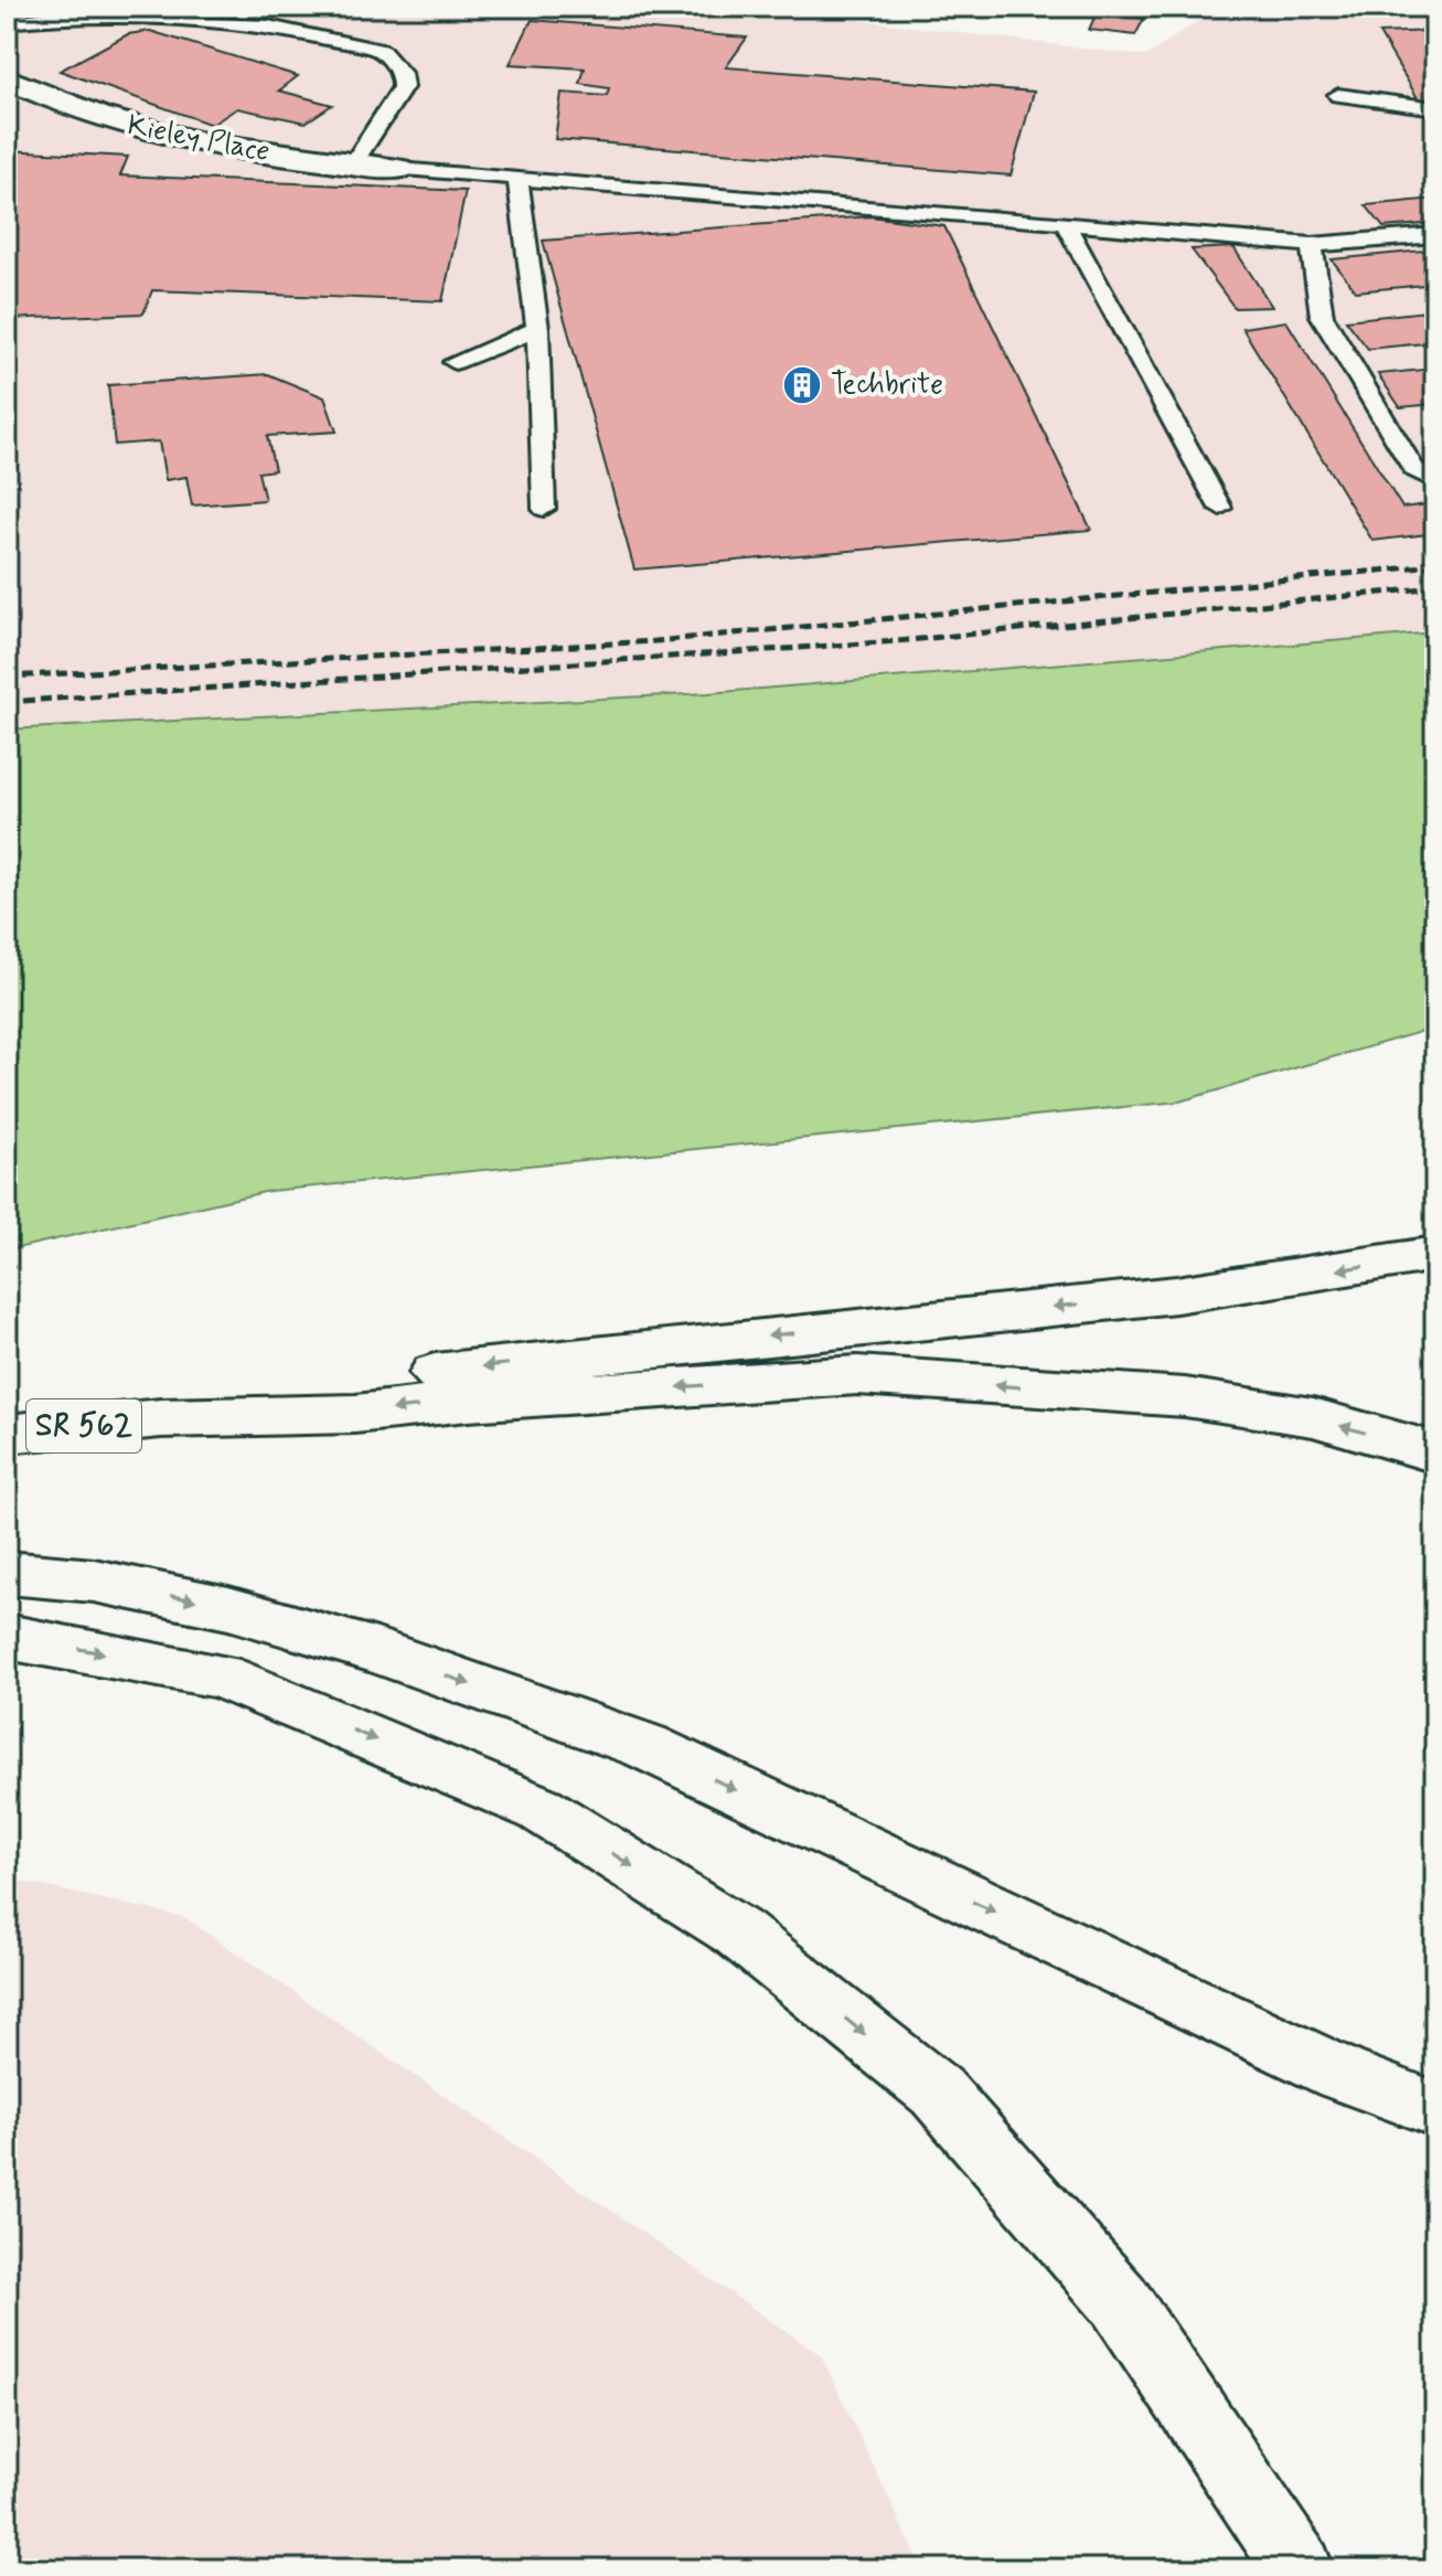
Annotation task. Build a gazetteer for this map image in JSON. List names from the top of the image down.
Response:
{
  "streets": {
    "main road": ["Kieley Place", "SR 562"]
  },
  "places": {
    "building": ["Techbrite"]
  }
}
